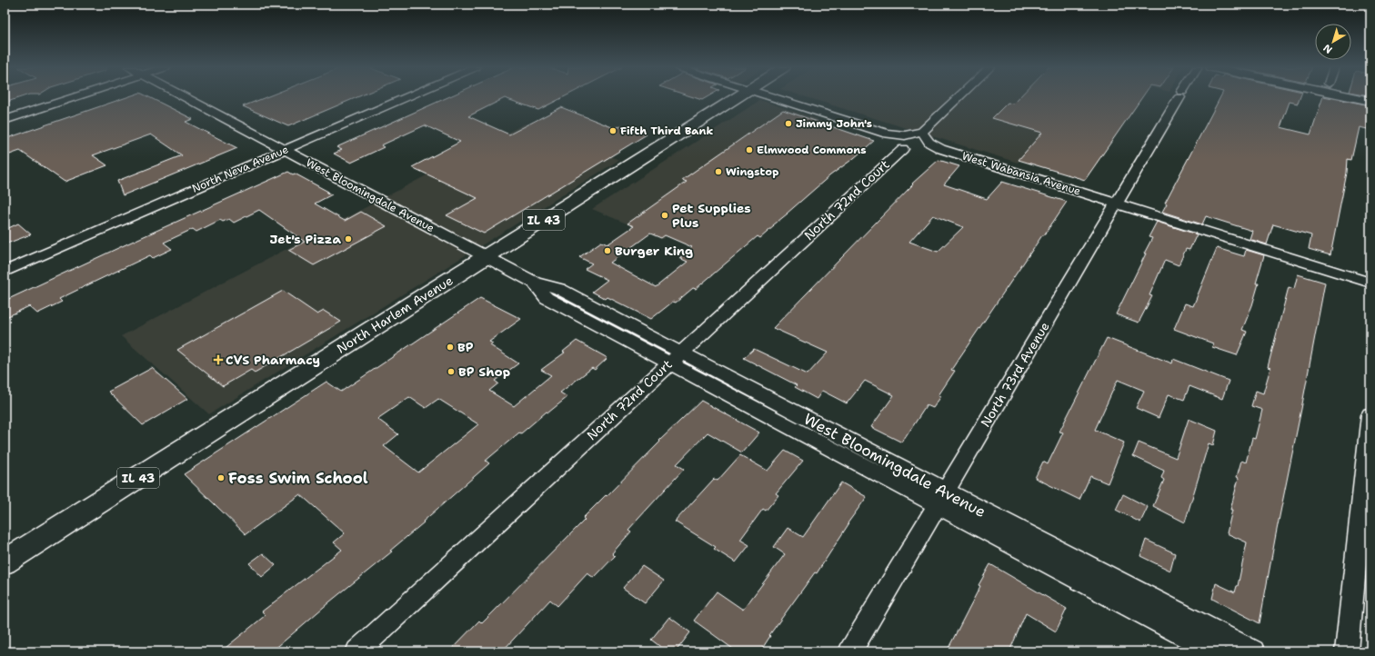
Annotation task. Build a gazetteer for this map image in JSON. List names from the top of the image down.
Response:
{
  "streets": {
    "main road": ["IL 43", "North Harlem Avenue"],
    "street": [
      "North Neva Avenue",
      "West Wabansia Avenue",
      "West Bloomingdale Avenue",
      "North 72nd Court",
      "North 73rd Avenue"
    ]
  },
  "crossings": [
    ["North Neva Avenue", "West Bloomingdale Avenue"],
    ["West Wabansia Avenue", "North 73rd Avenue"],
    ["West Bloomingdale Avenue", "North 72nd Court"],
    ["West Bloomingdale Avenue", "North Harlem Avenue"],
    ["West Bloomingdale Avenue", "North 73rd Avenue"]
  ],
  "places": {
    "other": [
      "Jimmy John's",
      "Fifth Third Bank",
      "Elmwood Commons",
      "Wingstop",
      "Pet Supplies Plus",
      "Jet's Pizza",
      "Burger King",
      "BP",
      "BP Shop",
      "Foss Swim School"
    ],
    "health": ["CVS Pharmacy"]
  },
  "north": "bottom left"
}
